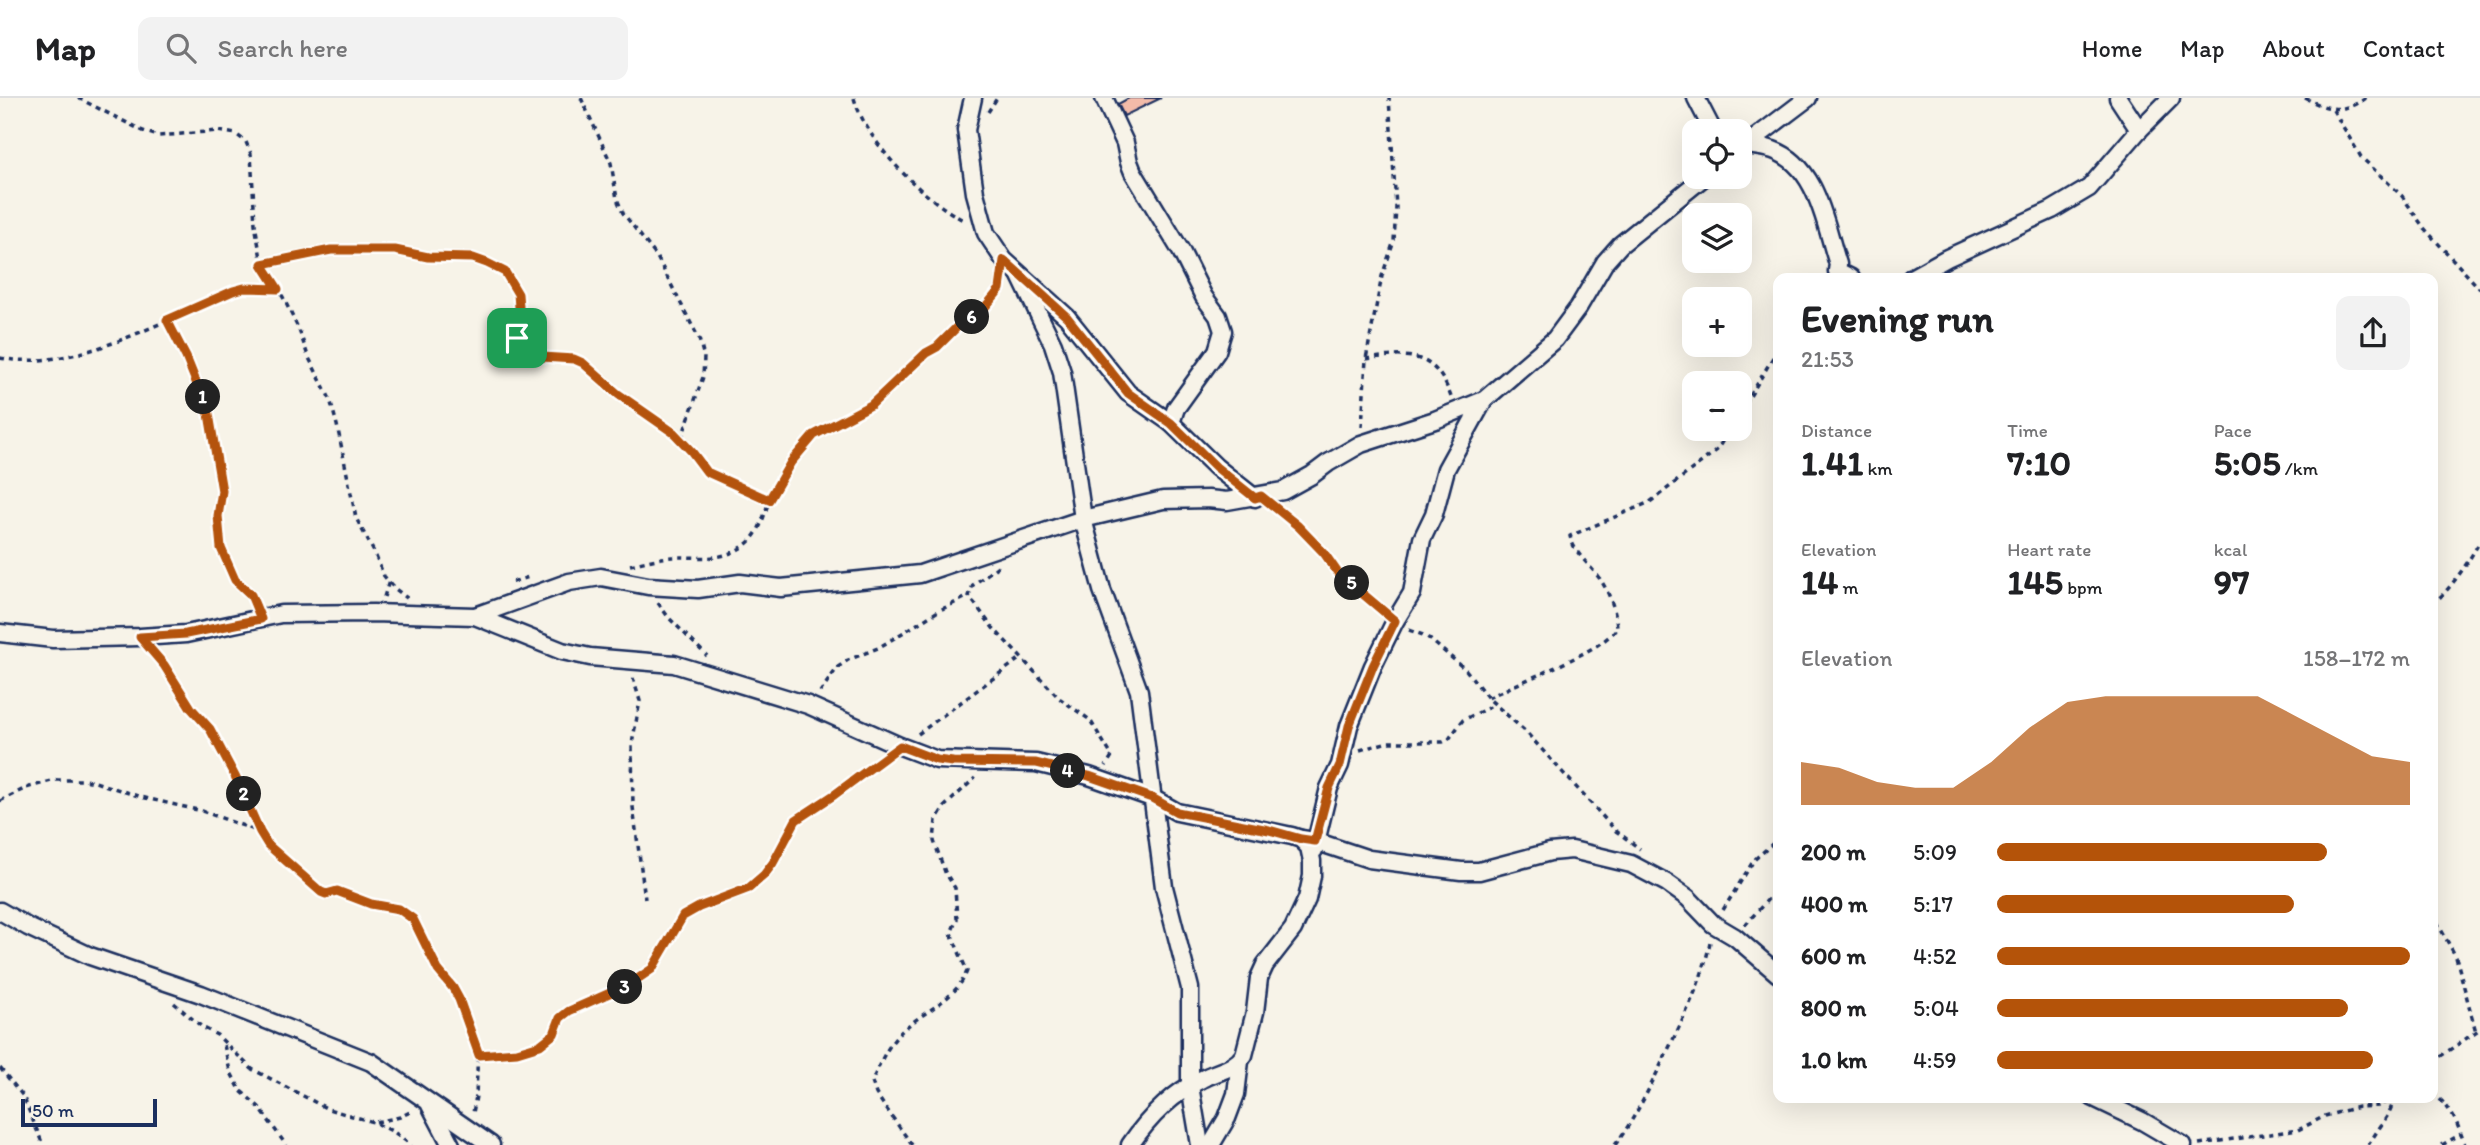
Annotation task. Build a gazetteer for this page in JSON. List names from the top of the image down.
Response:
{
  "scale_bar": "50 m",
  "page": {
    "header": "Map",
    "search": "Search here",
    "nav": [
      "Home",
      "Map",
      "About",
      "Contact"
    ],
    "map_buttons": ["+", "−"],
    "heading": ["Evening run", "21:53"],
    "pins": [
      "6",
      "1",
      "5",
      "4",
      "2",
      "3"
    ],
    "stats": [
      ["Distance", "1.41 km"],
      ["Time", "7:10"],
      ["Pace", "5:05 /km"],
      ["Elevation", "14 m"],
      ["Heart rate", "145 bpm"],
      ["kcal", "97"]
    ],
    "chart": ["Elevation", "158–172 m"],
    "list": [
      {
        "name": "200 m",
        "note": "5:09"
      },
      {
        "name": "400 m",
        "note": "5:17"
      },
      {
        "name": "600 m",
        "note": "4:52"
      },
      {
        "name": "800 m",
        "note": "5:04"
      },
      {
        "name": "1.0 km",
        "note": "4:59"
      }
    ],
    "scale": "50 m"
  }
}
